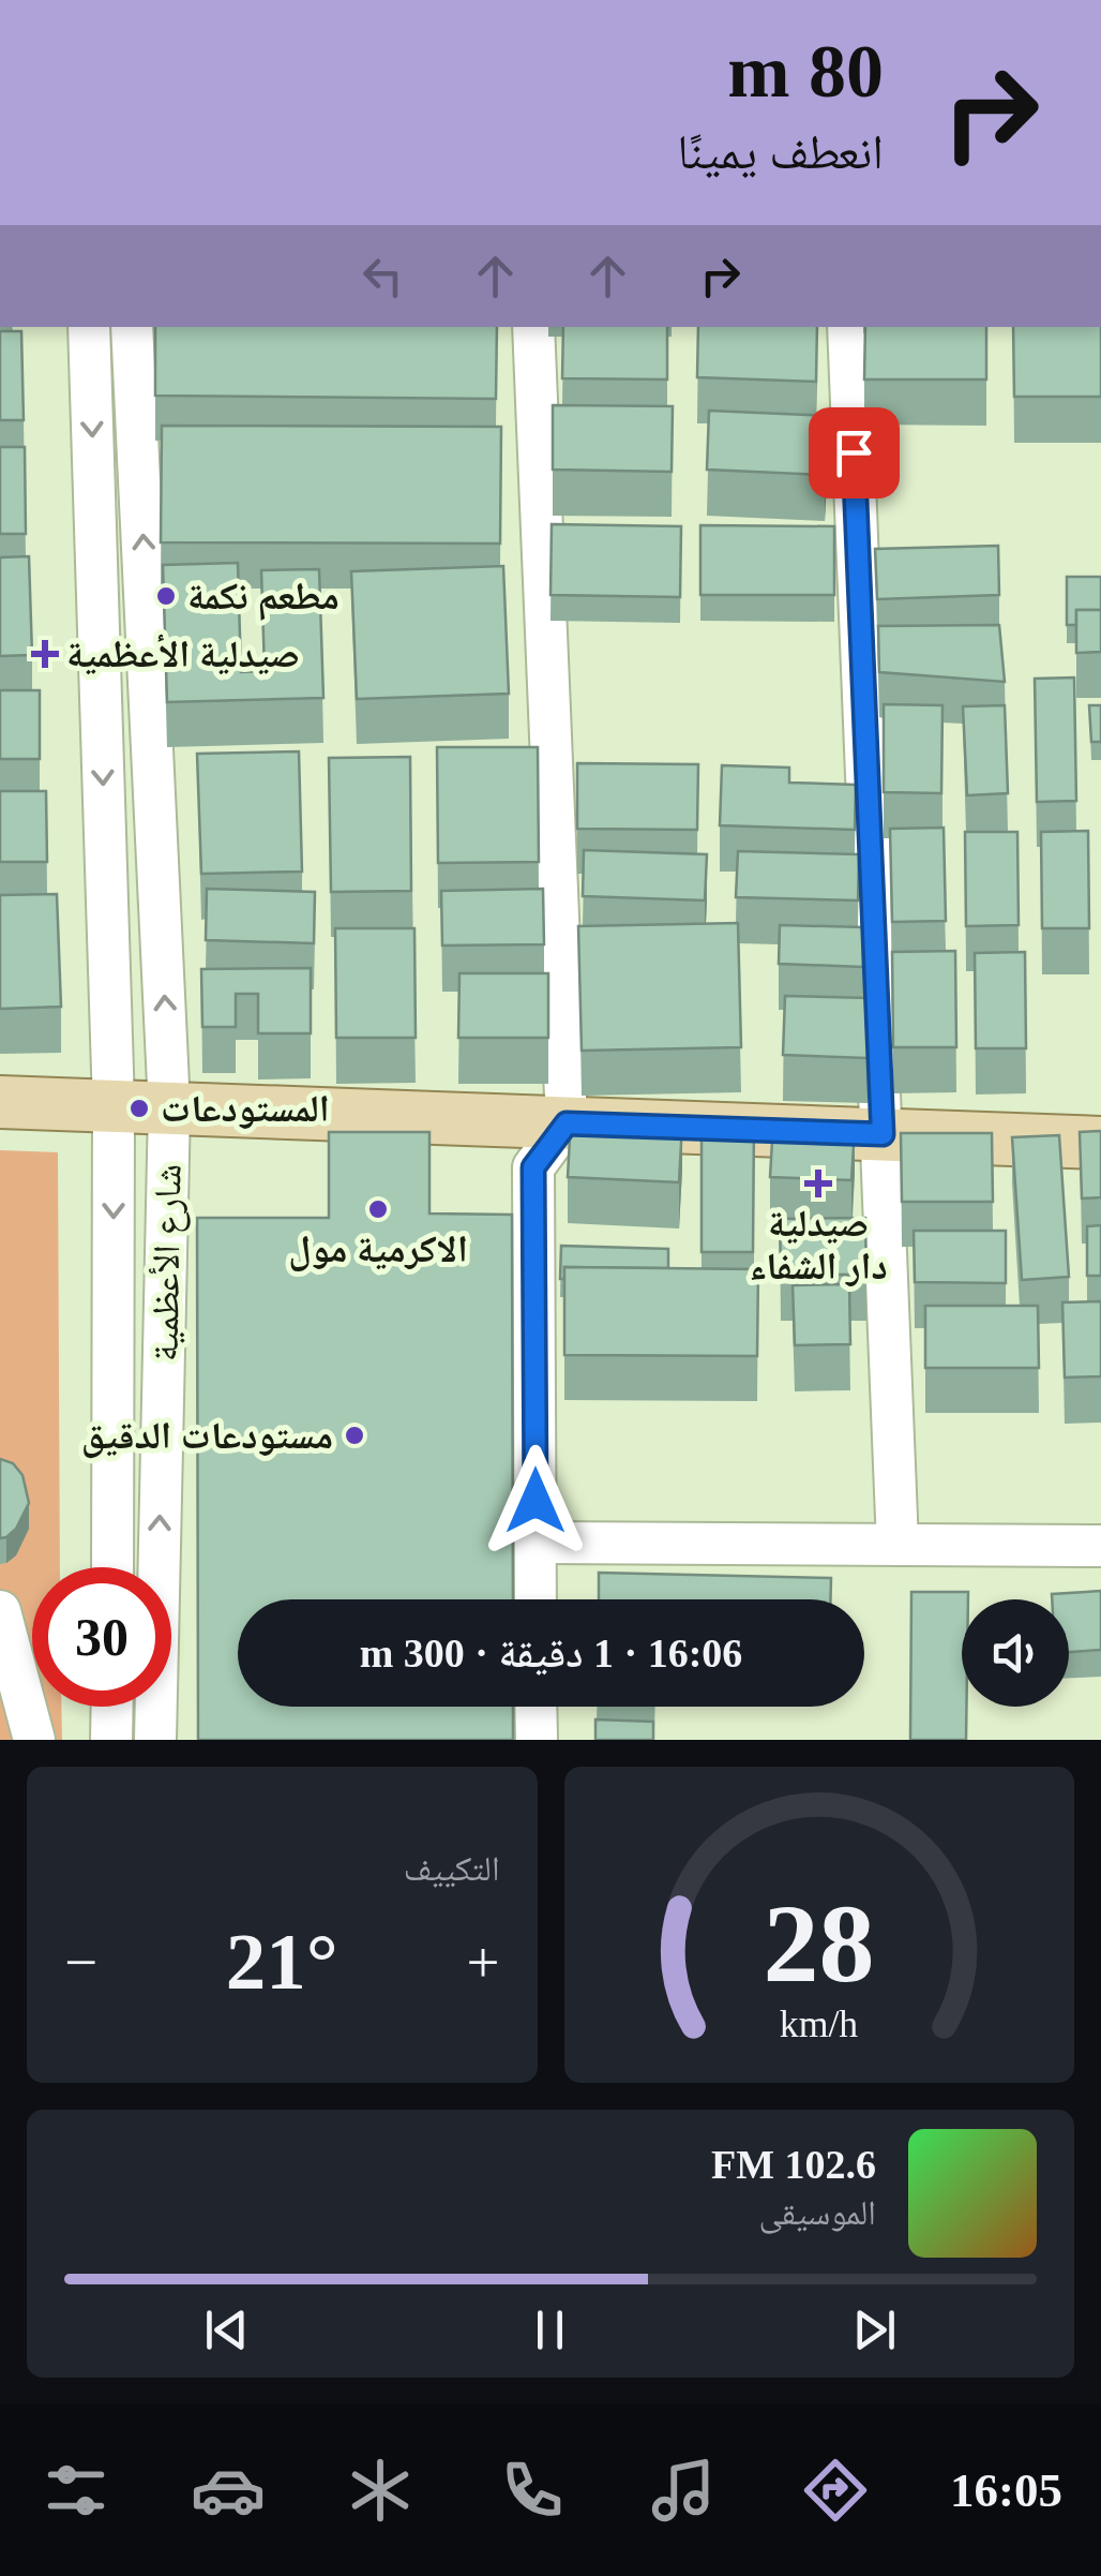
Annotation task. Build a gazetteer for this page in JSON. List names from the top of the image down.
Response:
{
  "streets": {
    "street": ["شارع الأعظمية"]
  },
  "places": {
    "other": [
      "مطعم نكمة",
      "المستودعات",
      "الاكرمية مول",
      "مستودعات الدقيق"
    ],
    "health": ["صيدلية الأعظمية", "صيدلية دار الشفاء"]
  },
  "page": {
    "turn": ["80 m", "انعطف يمينًا"],
    "limit": "30",
    "trip": "16:06 · 1 دقيقة · 300 m",
    "tile": "التكييف",
    "heat": ["−", "21°", "+"],
    "song": ["102.6 FM", "الموسيقى"],
    "tabs": "16:05",
    "gauge": ["28", "km/h"]
  }
}
